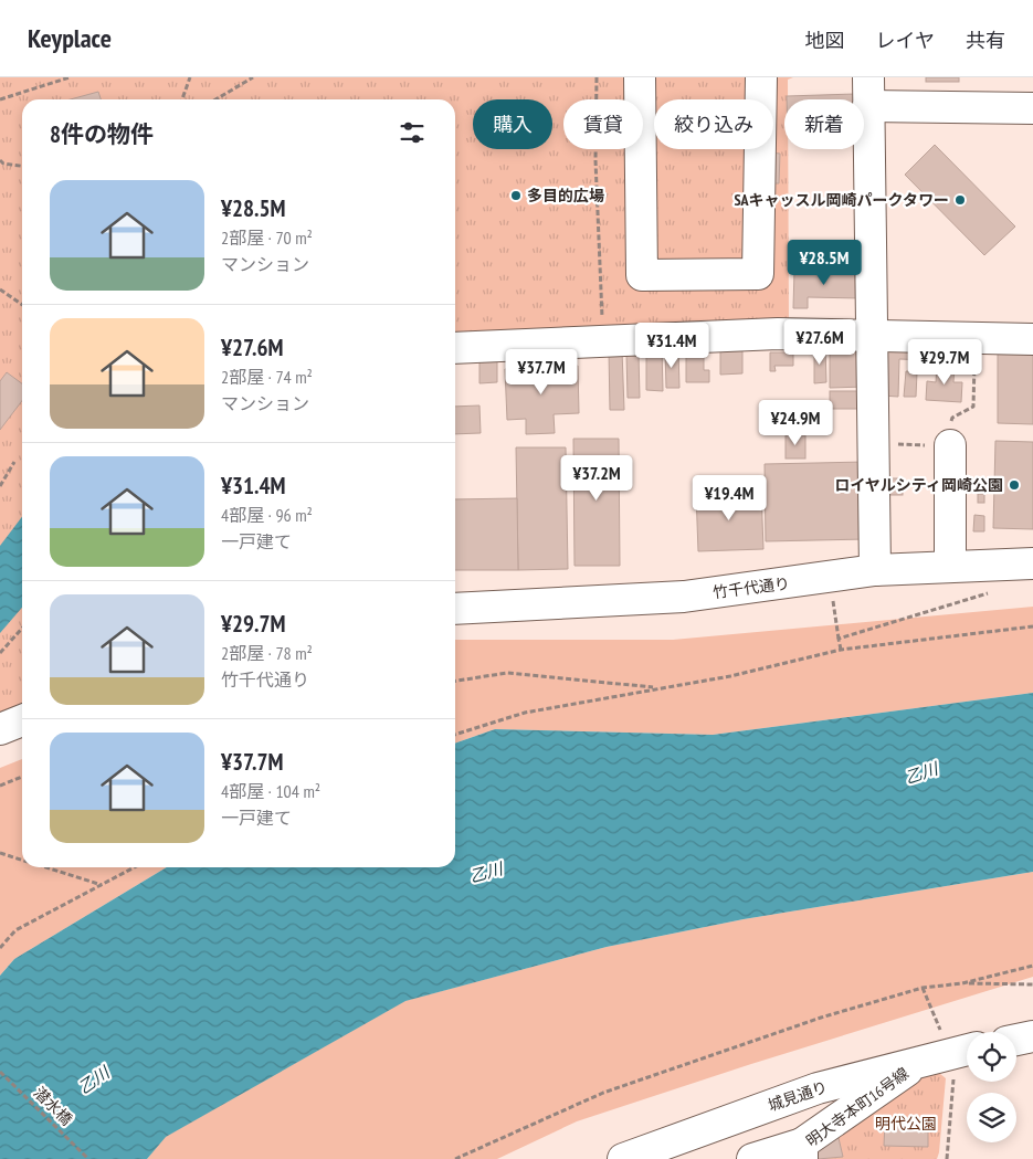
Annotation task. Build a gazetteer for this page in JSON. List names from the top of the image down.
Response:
{
  "streets": {
    "street": ["竹千代通り", "城見通り", "明大寺本町16号線"],
    "path": ["潜水橋"]
  },
  "crossings": [
    ["城見通り", "明大寺本町16号線"]
  ],
  "water": ["乙川"],
  "parks": ["明代公園"],
  "places": ["多目的広場", "SAキャッスル岡崎パークタワー", "ロイヤルシティ岡崎公園"],
  "page": {
    "header": "Keyplace",
    "nav": ["地図", "レイヤ", "共有"],
    "chip": [
      "購入",
      "賃貸",
      "絞り込み",
      "新着"
    ],
    "heading": "8件の物件",
    "list": [
      {
        "name": "¥28.5M",
        "note": "2部屋 · 70 m² · マンション"
      },
      {
        "name": "¥27.6M",
        "note": "2部屋 · 74 m² · マンション"
      },
      {
        "name": "¥31.4M",
        "note": "4部屋 · 96 m² · 一戸建て"
      },
      {
        "name": "¥29.7M",
        "note": "2部屋 · 78 m² · 竹千代通り"
      },
      {
        "name": "¥37.7M",
        "note": "4部屋 · 104 m² · 一戸建て"
      }
    ],
    "price": [
      "¥28.5M",
      "¥27.6M",
      "¥31.4M",
      "¥29.7M",
      "¥37.7M",
      "¥24.9M",
      "¥37.2M",
      "¥19.4M"
    ]
  }
}
